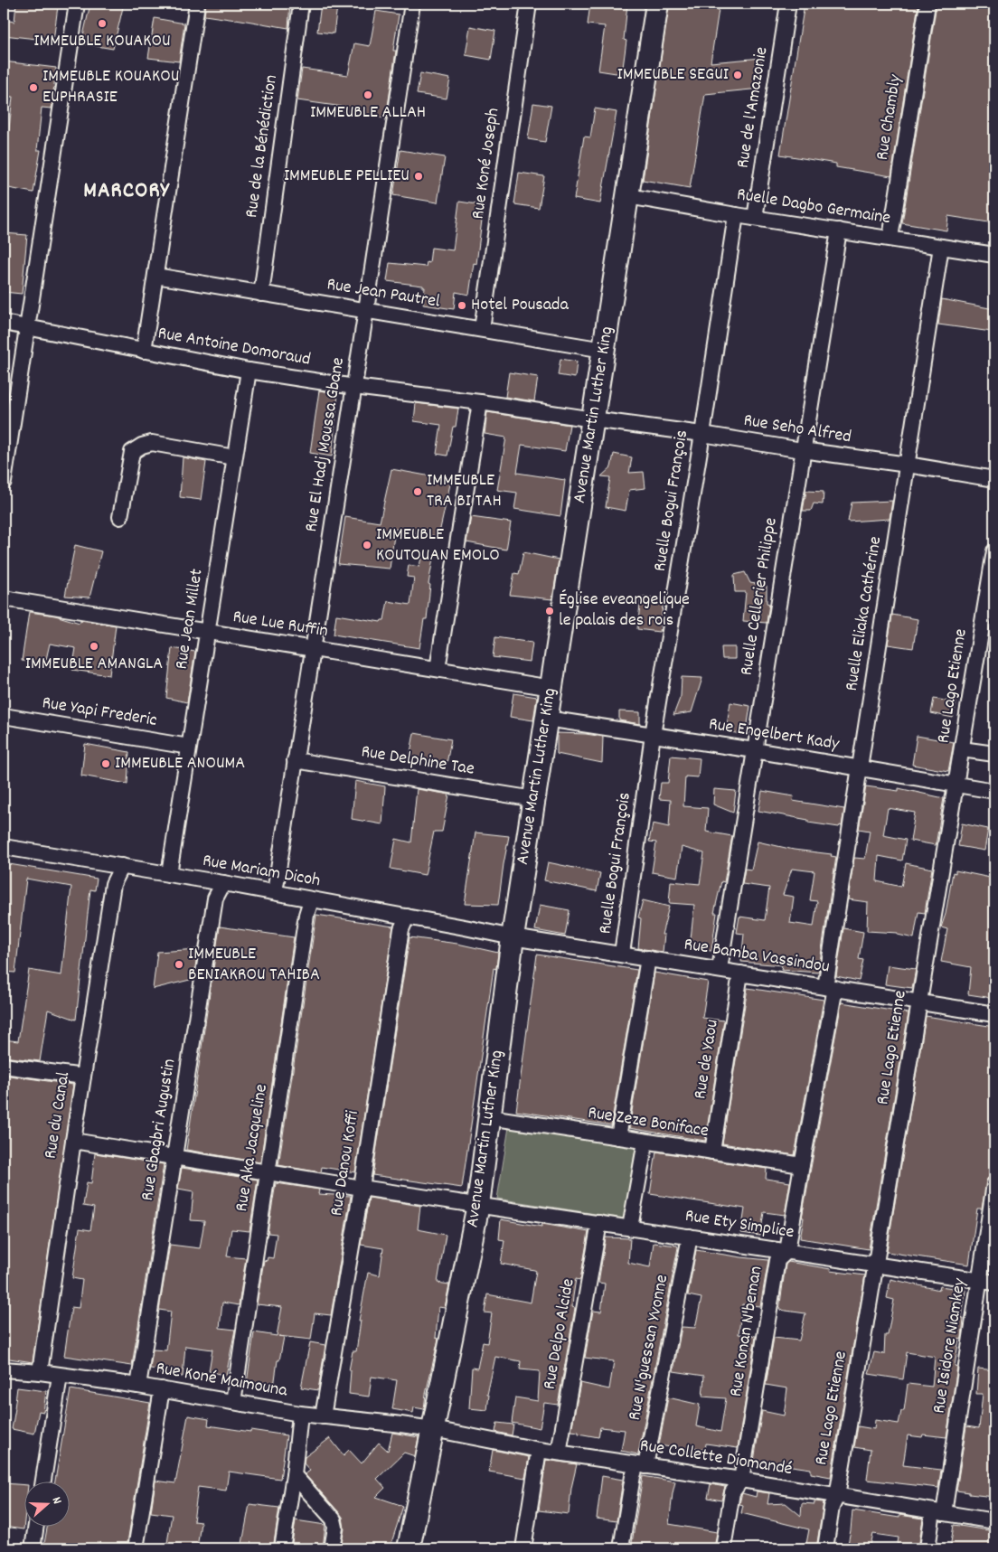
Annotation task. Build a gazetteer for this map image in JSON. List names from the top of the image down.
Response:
{
  "streets": {
    "street": [
      "Rue de l'Amazonie",
      "Rue Chambly",
      "Rue de la Bénédiction",
      "Rue Koné Joseph",
      "Ruelle Dagbo Germaine",
      "Rue Jean Pautrel",
      "Rue Antoine Domoraud",
      "Avenue Martin Luther King",
      "Rue Seho Alfred",
      "Rue El Hadj Moussa Gbane",
      "Ruelle Bogui François",
      "Ruelle Cellerier Philippe",
      "Ruelle Eliaka Cathérine",
      "Rue Jean Millet",
      "Rue Lue Ruffin",
      "Rue Lago Etienne",
      "Rue Yapi Frederic",
      "Rue Engelbert Kady",
      "Rue Delphine Tae",
      "Rue Mariam Dicoh",
      "Rue Bamba Vassindou",
      "Rue de Yaou",
      "Rue du Canal",
      "Rue Zeze Boniface",
      "Rue Gbagbri Augustin",
      "Rue Aka Jacqueline",
      "Rue Danou Koffi",
      "Rue Ety Simplice",
      "Rue Konan N'beman",
      "Rue Delpo Alcide",
      "Rue Isidore Niamkey",
      "Rue N'guessan Yvonne",
      "Rue Koné Maimouna",
      "Rue Collette Diomandé"
    ]
  },
  "crossings": [
    ["Rue de l'Amazonie", "Ruelle Dagbo Germaine"],
    ["Rue Chambly", "Ruelle Dagbo Germaine"],
    ["Rue de la Bénédiction", "Rue Jean Pautrel"],
    ["Rue Koné Joseph", "Rue Jean Pautrel"],
    ["Ruelle Dagbo Germaine", "Avenue Martin Luther King"],
    ["Ruelle Dagbo Germaine", "Ruelle Bogui François"],
    ["Ruelle Dagbo Germaine", "Ruelle Cellerier Philippe"],
    ["Ruelle Dagbo Germaine", "Ruelle Eliaka Cathérine"],
    ["Rue Jean Pautrel", "Avenue Martin Luther King"],
    ["Rue Jean Pautrel", "Rue El Hadj Moussa Gbane"],
    ["Rue Antoine Domoraud", "Avenue Martin Luther King"],
    ["Rue Antoine Domoraud", "Rue Seho Alfred"],
    ["Rue Antoine Domoraud", "Rue El Hadj Moussa Gbane"],
    ["Rue Antoine Domoraud", "Rue Jean Millet"],
    ["Avenue Martin Luther King", "Rue Seho Alfred"],
    ["Avenue Martin Luther King", "Rue Lue Ruffin"],
    ["Avenue Martin Luther King", "Rue Engelbert Kady"],
    ["Avenue Martin Luther King", "Rue Delphine Tae"],
    ["Avenue Martin Luther King", "Rue Mariam Dicoh"],
    ["Avenue Martin Luther King", "Rue Bamba Vassindou"],
    ["Avenue Martin Luther King", "Rue Zeze Boniface"],
    ["Avenue Martin Luther King", "Rue Ety Simplice"],
    ["Avenue Martin Luther King", "Rue Koné Maimouna"],
    ["Avenue Martin Luther King", "Rue Collette Diomandé"],
    ["Rue Seho Alfred", "Ruelle Bogui François"],
    ["Rue Seho Alfred", "Ruelle Cellerier Philippe"],
    ["Rue Seho Alfred", "Ruelle Eliaka Cathérine"],
    ["Rue El Hadj Moussa Gbane", "Rue Lue Ruffin"],
    ["Rue El Hadj Moussa Gbane", "Rue Delphine Tae"],
    ["Rue El Hadj Moussa Gbane", "Rue Mariam Dicoh"],
    ["Ruelle Bogui François", "Rue Engelbert Kady"],
    ["Ruelle Bogui François", "Rue Bamba Vassindou"],
    ["Ruelle Cellerier Philippe", "Rue Engelbert Kady"],
    ["Ruelle Cellerier Philippe", "Rue Bamba Vassindou"],
    ["Ruelle Eliaka Cathérine", "Rue Engelbert Kady"],
    ["Ruelle Eliaka Cathérine", "Rue Bamba Vassindou"],
    ["Ruelle Eliaka Cathérine", "Rue Konan N'beman"],
    ["Rue Jean Millet", "Rue Lue Ruffin"],
    ["Rue Jean Millet", "Rue Yapi Frederic"],
    ["Rue Jean Millet", "Rue Mariam Dicoh"],
    ["Rue Lago Etienne", "Rue Engelbert Kady"],
    ["Rue Lago Etienne", "Rue Bamba Vassindou"],
    ["Rue Lago Etienne", "Rue Ety Simplice"],
    ["Rue Lago Etienne", "Rue Collette Diomandé"],
    ["Rue Mariam Dicoh", "Rue Bamba Vassindou"],
    ["Rue Mariam Dicoh", "Rue du Canal"],
    ["Rue Mariam Dicoh", "Rue Gbagbri Augustin"],
    ["Rue Mariam Dicoh", "Rue Aka Jacqueline"],
    ["Rue Mariam Dicoh", "Rue Danou Koffi"],
    ["Rue Bamba Vassindou", "Rue de Yaou"],
    ["Rue Bamba Vassindou", "Rue Konan N'beman"],
    ["Rue de Yaou", "Rue Zeze Boniface"],
    ["Rue du Canal", "Rue Ety Simplice"],
    ["Rue du Canal", "Rue Koné Maimouna"],
    ["Rue Zeze Boniface", "Rue Konan N'beman"],
    ["Rue Gbagbri Augustin", "Rue Ety Simplice"],
    ["Rue Gbagbri Augustin", "Rue Koné Maimouna"],
    ["Rue Aka Jacqueline", "Rue Ety Simplice"],
    ["Rue Aka Jacqueline", "Rue Koné Maimouna"],
    ["Rue Danou Koffi", "Rue Ety Simplice"],
    ["Rue Danou Koffi", "Rue Koné Maimouna"],
    ["Rue Ety Simplice", "Rue Konan N'beman"],
    ["Rue Ety Simplice", "Rue Delpo Alcide"],
    ["Rue Ety Simplice", "Rue Isidore Niamkey"],
    ["Rue Ety Simplice", "Rue N'guessan Yvonne"],
    ["Rue Konan N'beman", "Rue Collette Diomandé"],
    ["Rue Delpo Alcide", "Rue Collette Diomandé"],
    ["Rue Isidore Niamkey", "Rue Collette Diomandé"],
    ["Rue N'guessan Yvonne", "Rue Collette Diomandé"],
    ["Rue Koné Maimouna", "Rue Collette Diomandé"]
  ],
  "districts": ["MARCORY"],
  "places": [
    "IMMEUBLE KOUAKOU",
    "IMMEUBLE SEGUI",
    "IMMEUBLE KOUAKOU EUPHRASIE",
    "IMMEUBLE ALLAH",
    "IMMEUBLE PELLIEU",
    "Hotel Pousada",
    "IMMEUBLE TRA BI TAH",
    "IMMEUBLE KOUTOUAN EMOLO",
    "Église eveangelique le palais des rois",
    "IMMEUBLE AMANGLA",
    "IMMEUBLE ANOUMA",
    "IMMEUBLE BENIAKROU TAHIBA"
  ],
  "north": "right"
}
